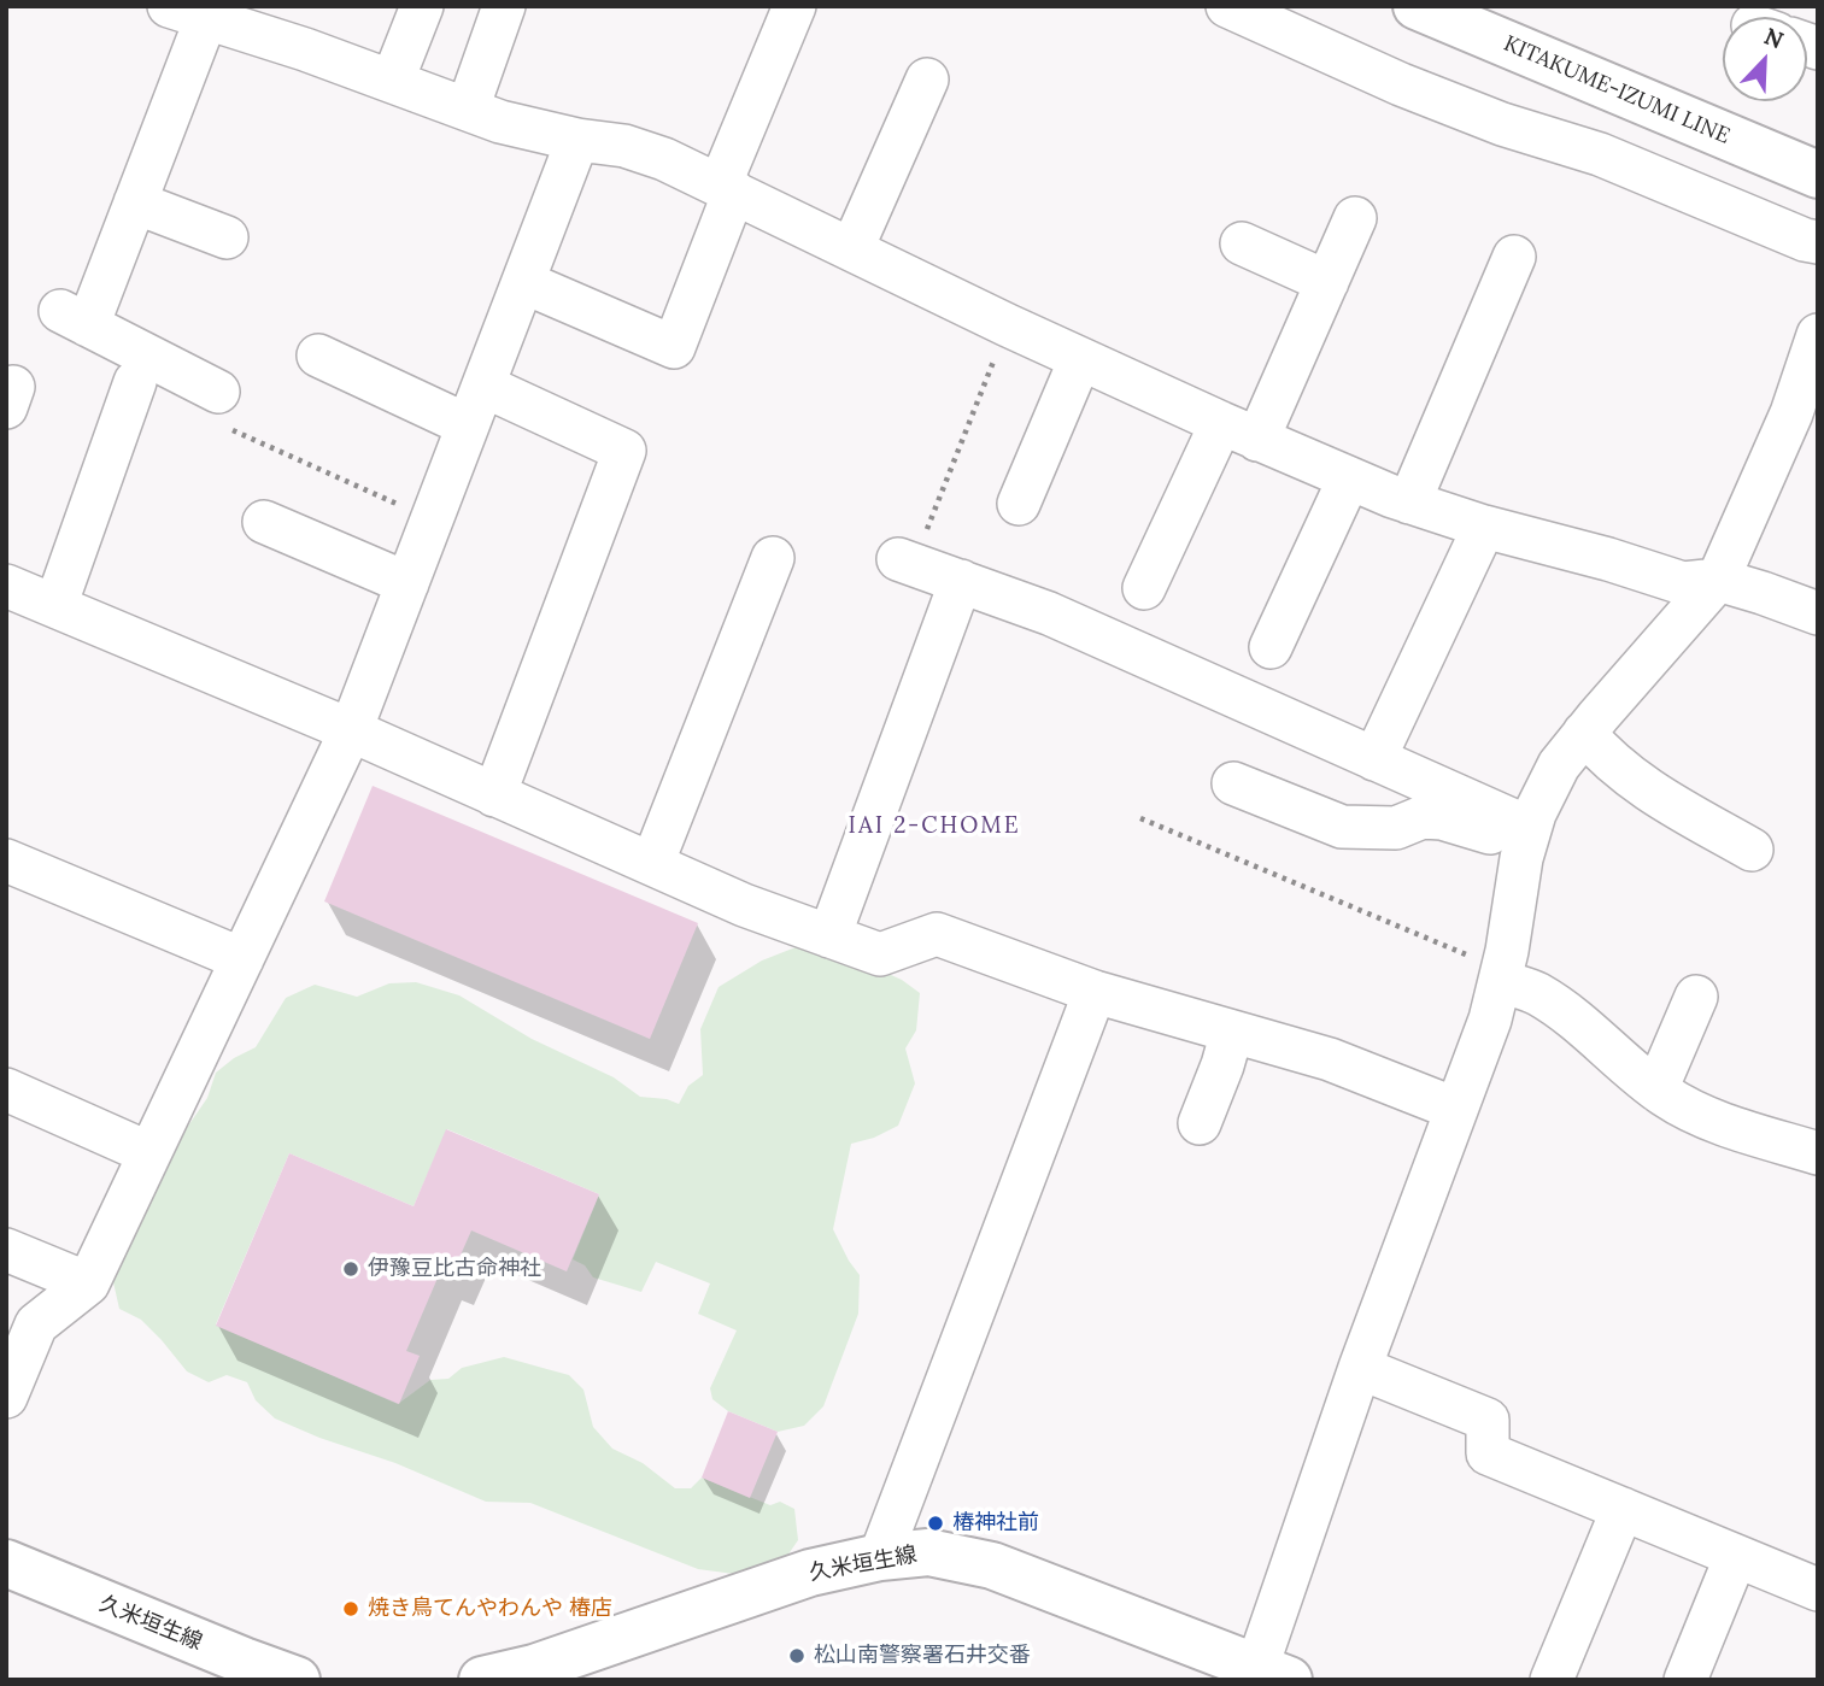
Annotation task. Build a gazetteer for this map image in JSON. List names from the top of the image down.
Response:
{
  "streets": {
    "main road": ["KITAKUME-IZUMI LINE", "久米垣生線"]
  },
  "districts": ["IAI 2-CHOME"],
  "places": [
    "伊豫豆比古命神社",
    "椿神社前",
    "焼き鳥てんやわんや 椿店",
    "松山南警察署石井交番"
  ],
  "north": "top right"
}
